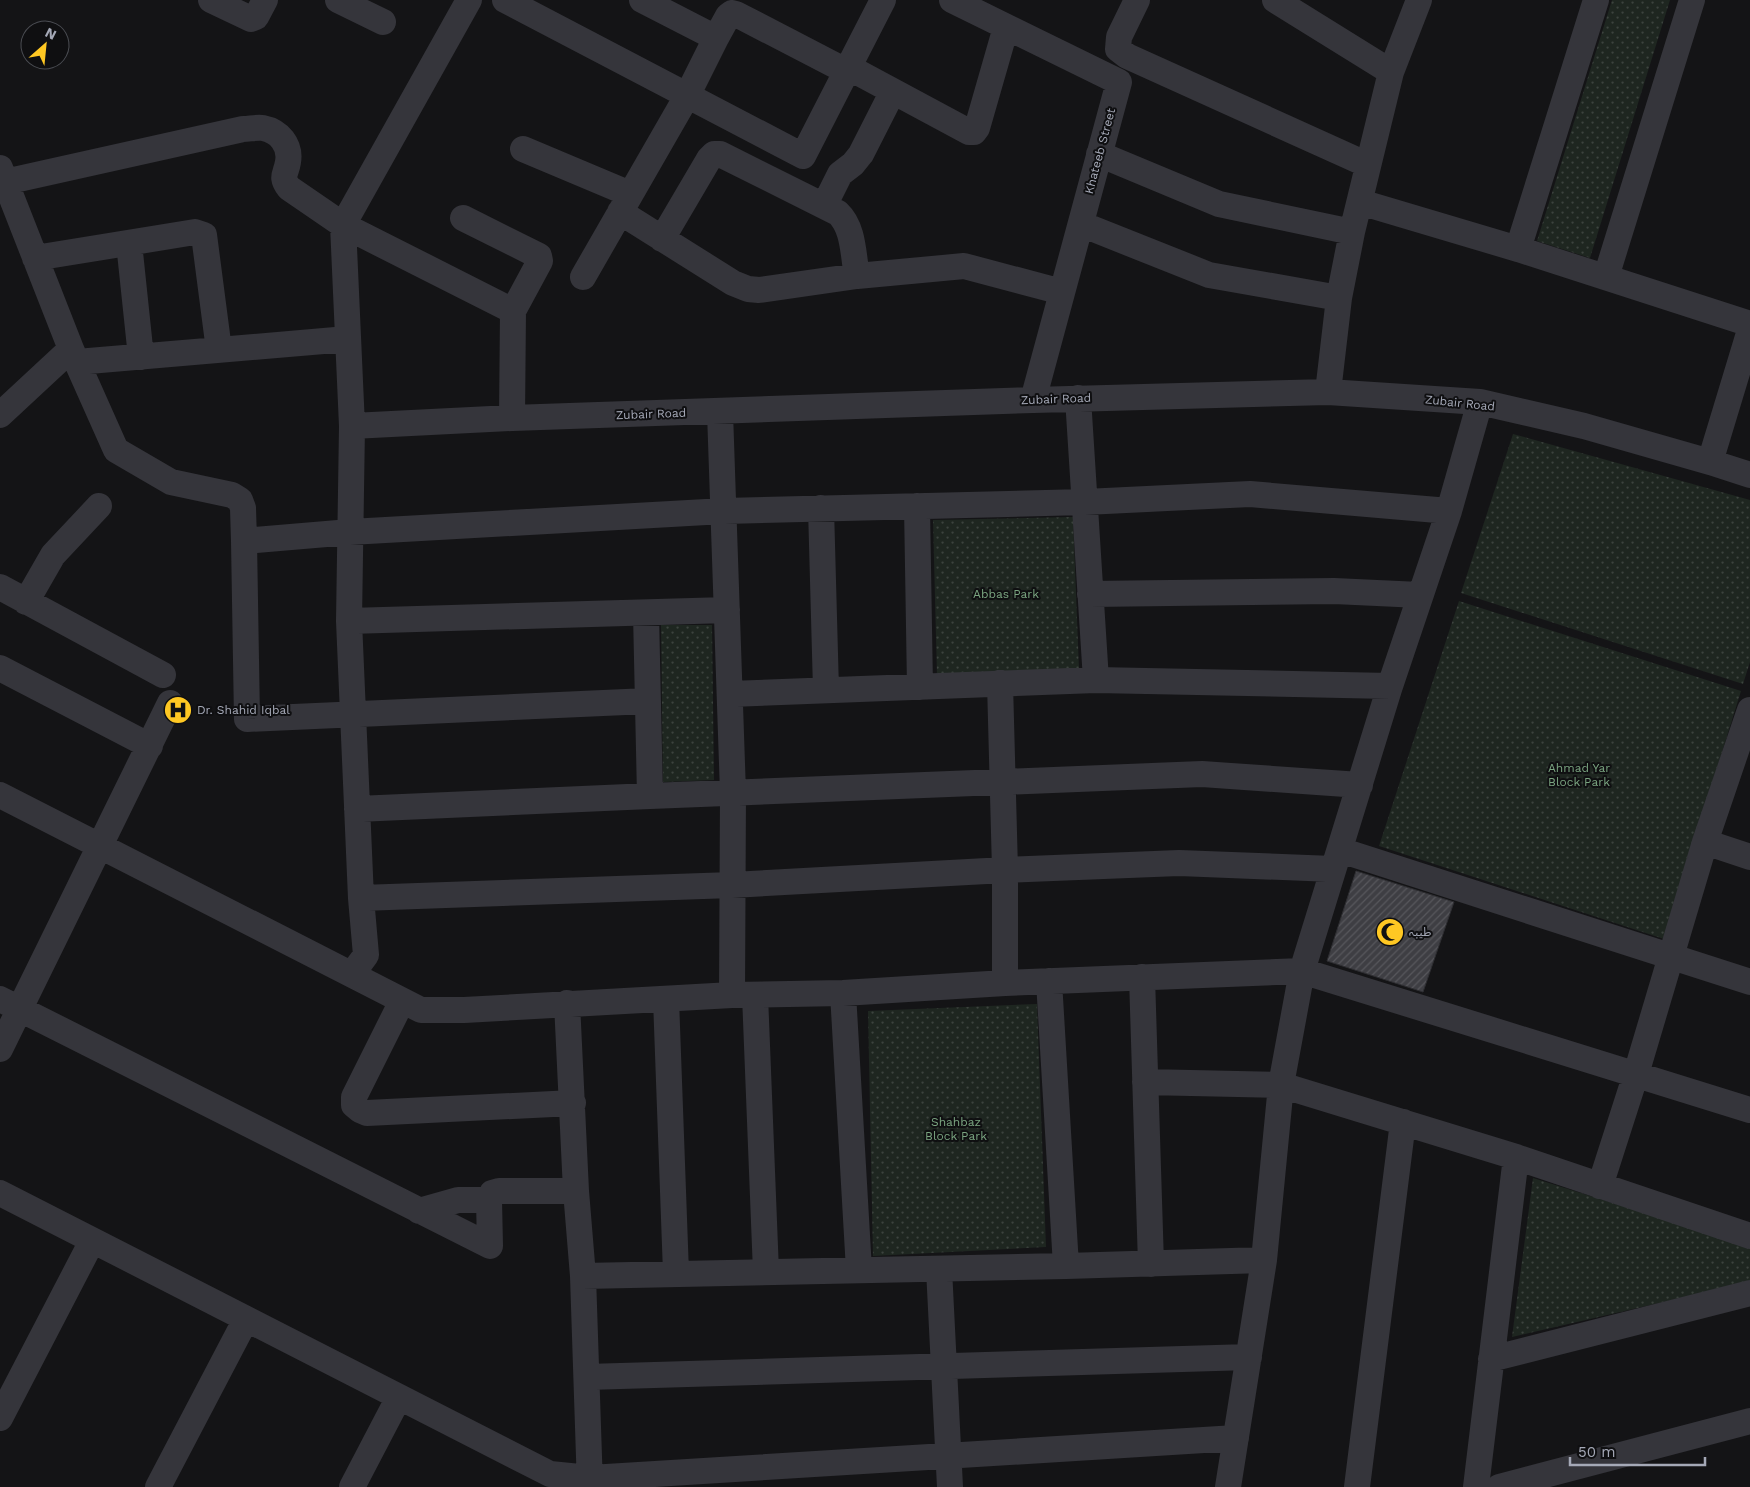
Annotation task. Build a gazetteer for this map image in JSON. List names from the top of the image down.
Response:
{
  "streets": {
    "street": ["Khateeb Street", "Zubair Road"]
  },
  "crossings": [
    ["Khateeb Street", "Zubair Road"]
  ],
  "parks": ["Abbas Park", "Ahmad Yar Block Park", "Shahbaz Block Park"],
  "places": {
    "hospital": ["Dr. Shahid Iqbal"],
    "mosque": ["طیبہ"]
  },
  "scale_bar": "50 m",
  "north": "top right"
}
